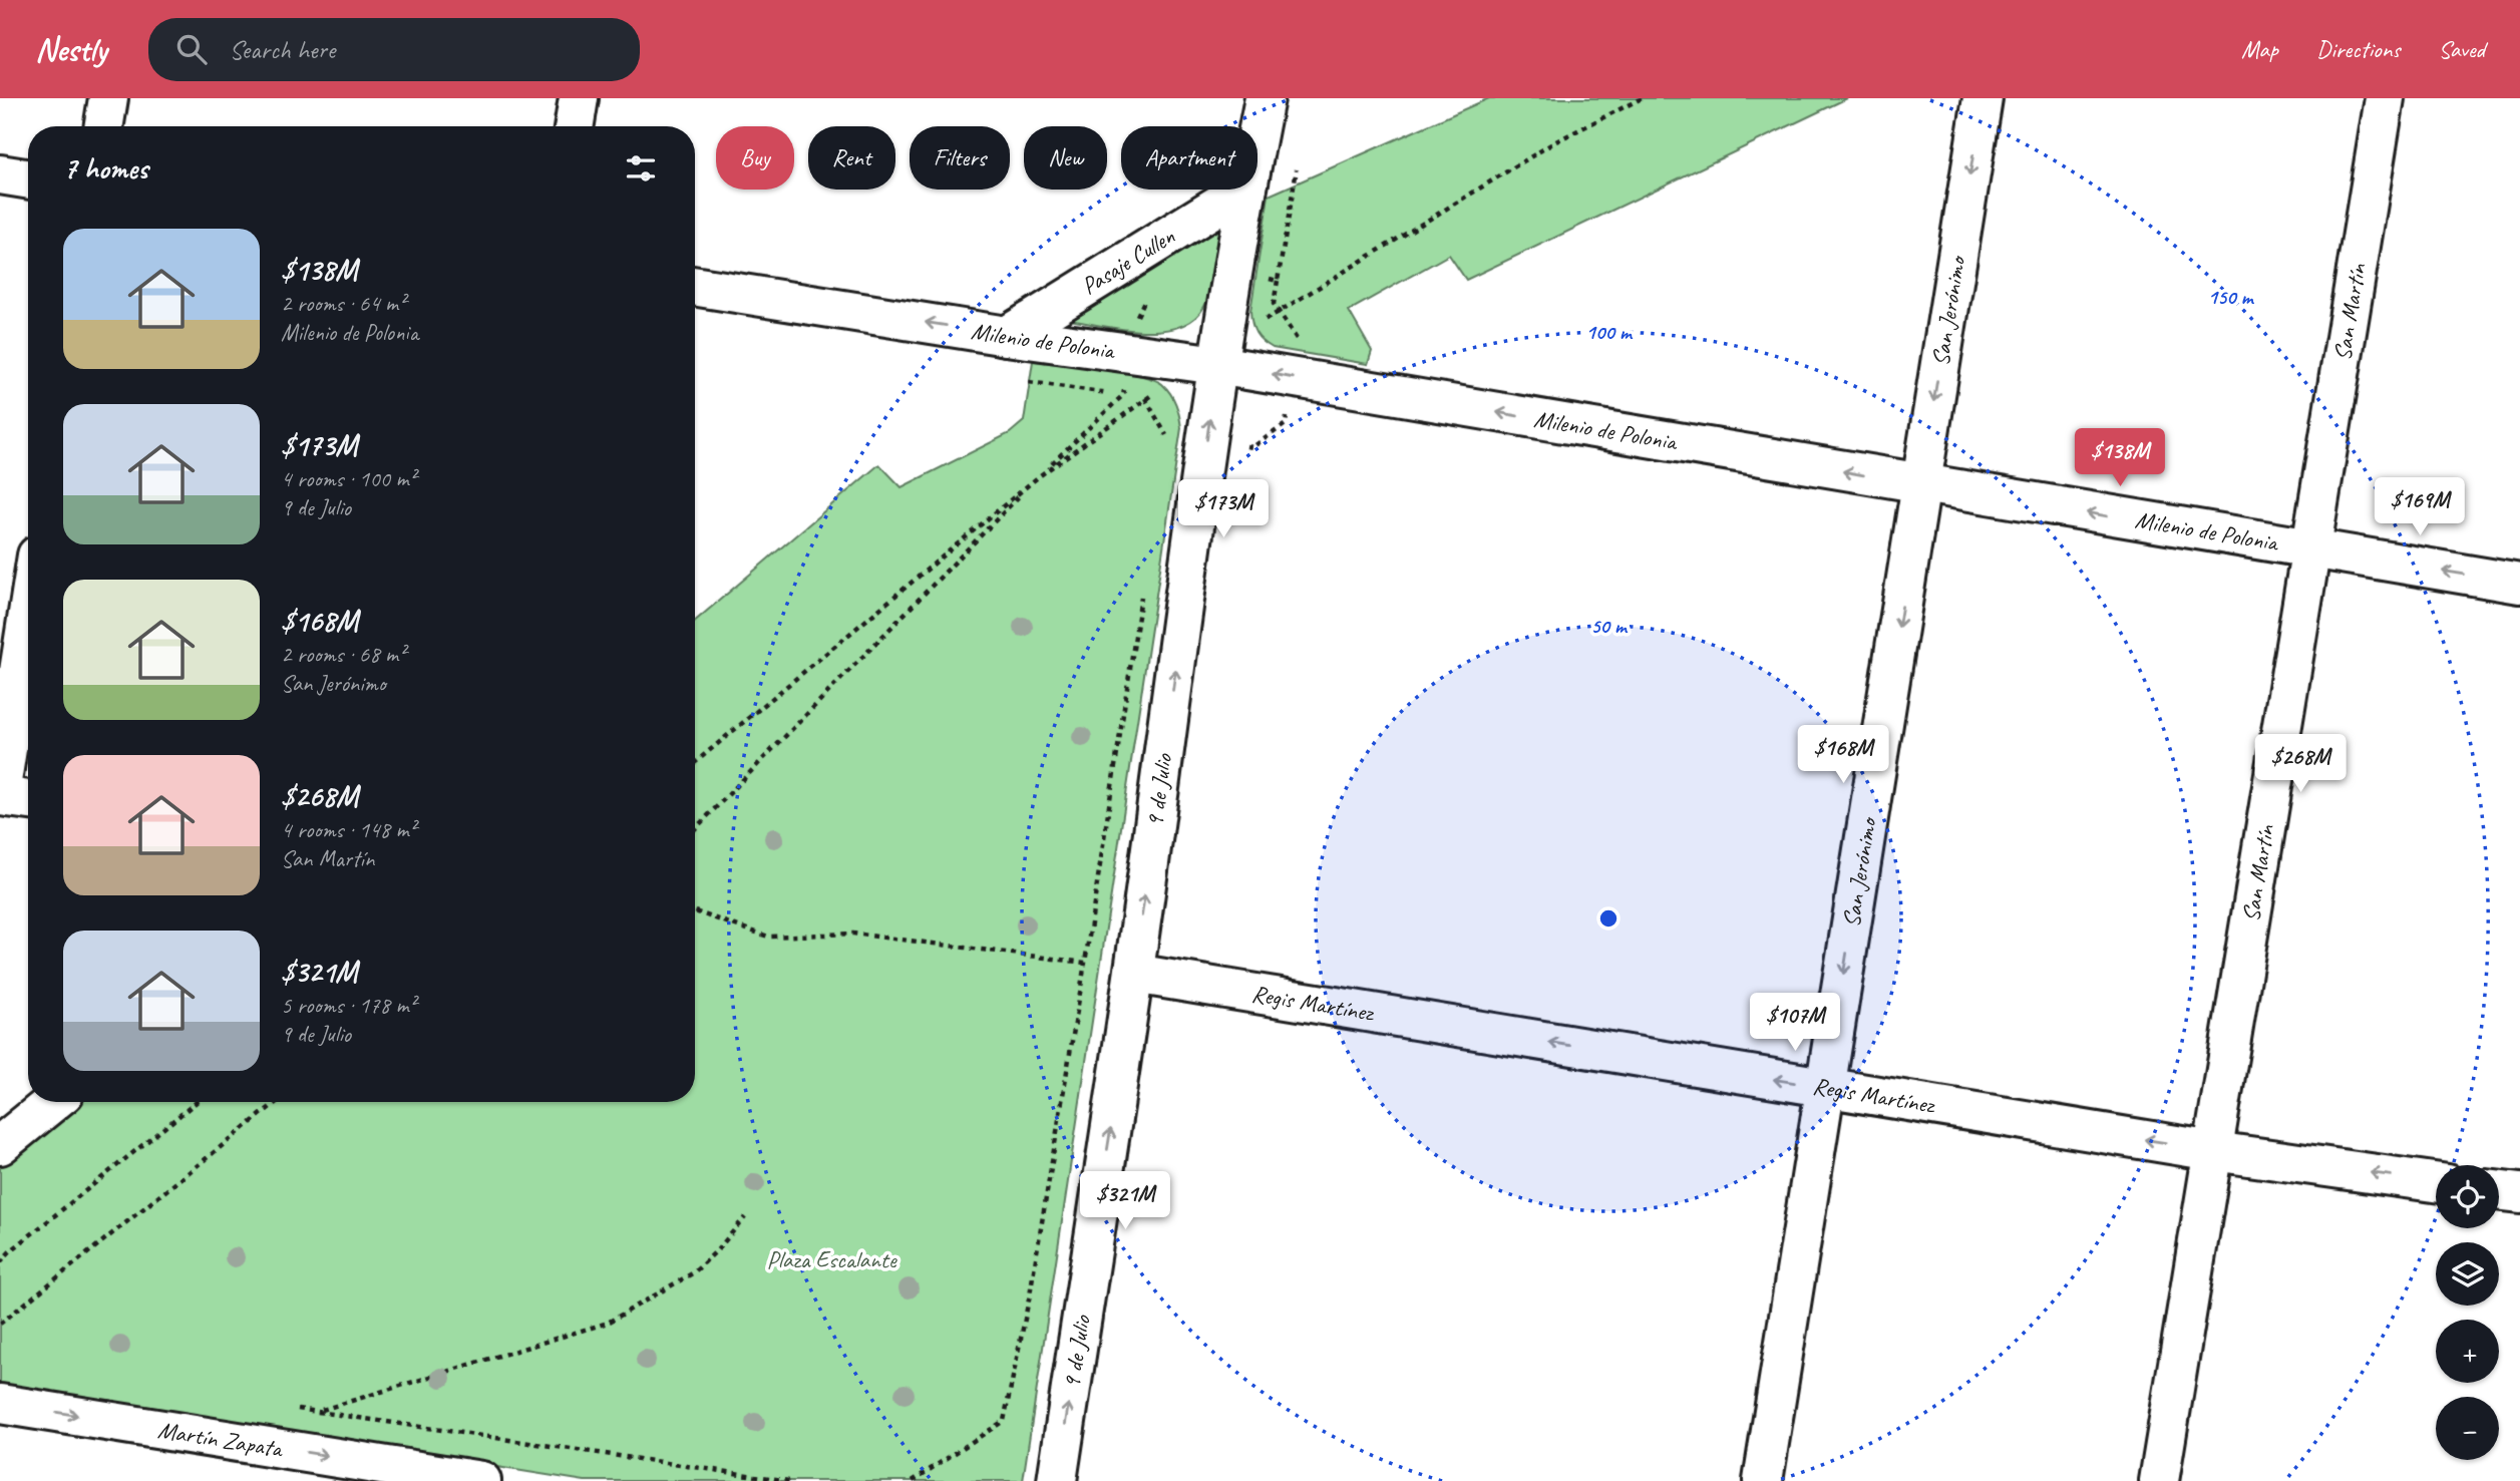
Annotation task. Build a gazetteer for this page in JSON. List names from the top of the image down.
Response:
{
  "streets": {
    "street": [
      "Pasaje Cullen",
      "San Jerónimo",
      "San Martín",
      "Milenio de Polonia",
      "9 de Julio",
      "Regis Martínez",
      "Martín Zapata"
    ]
  },
  "crossings": [
    ["Pasaje Cullen", "Milenio de Polonia"],
    ["San Jerónimo", "Milenio de Polonia"],
    ["San Jerónimo", "Regis Martínez"],
    ["San Martín", "Milenio de Polonia"],
    ["San Martín", "Regis Martínez"],
    ["Milenio de Polonia", "9 de Julio"],
    ["9 de Julio", "Regis Martínez"]
  ],
  "one_way": [
    "San Jerónimo",
    "Milenio de Polonia",
    "9 de Julio",
    "Regis Martínez",
    "Martín Zapata"
  ],
  "parks": ["Plaza Escalante"],
  "page": {
    "header": "Nestly",
    "search": "Search here",
    "nav": ["Map", "Directions", "Saved"],
    "chip": [
      "Buy",
      "Rent",
      "Filters",
      "New",
      "Apartment"
    ],
    "heading": "7 homes",
    "list": [
      {
        "name": "$138M",
        "note": "2 rooms · 64 m² · Milenio de Polonia"
      },
      {
        "name": "$173M",
        "note": "4 rooms · 100 m² · 9 de Julio"
      },
      {
        "name": "$168M",
        "note": "2 rooms · 68 m² · San Jerónimo"
      },
      {
        "name": "$268M",
        "note": "4 rooms · 148 m² · San Martín"
      },
      {
        "name": "$321M",
        "note": "5 rooms · 178 m² · 9 de Julio"
      }
    ],
    "price": [
      "$138M",
      "$169M",
      "$173M",
      "$168M",
      "$268M",
      "$107M",
      "$321M"
    ],
    "map_buttons": ["+", "−"]
  },
  "rings": ["150 m", "100 m", "50 m"]
}
